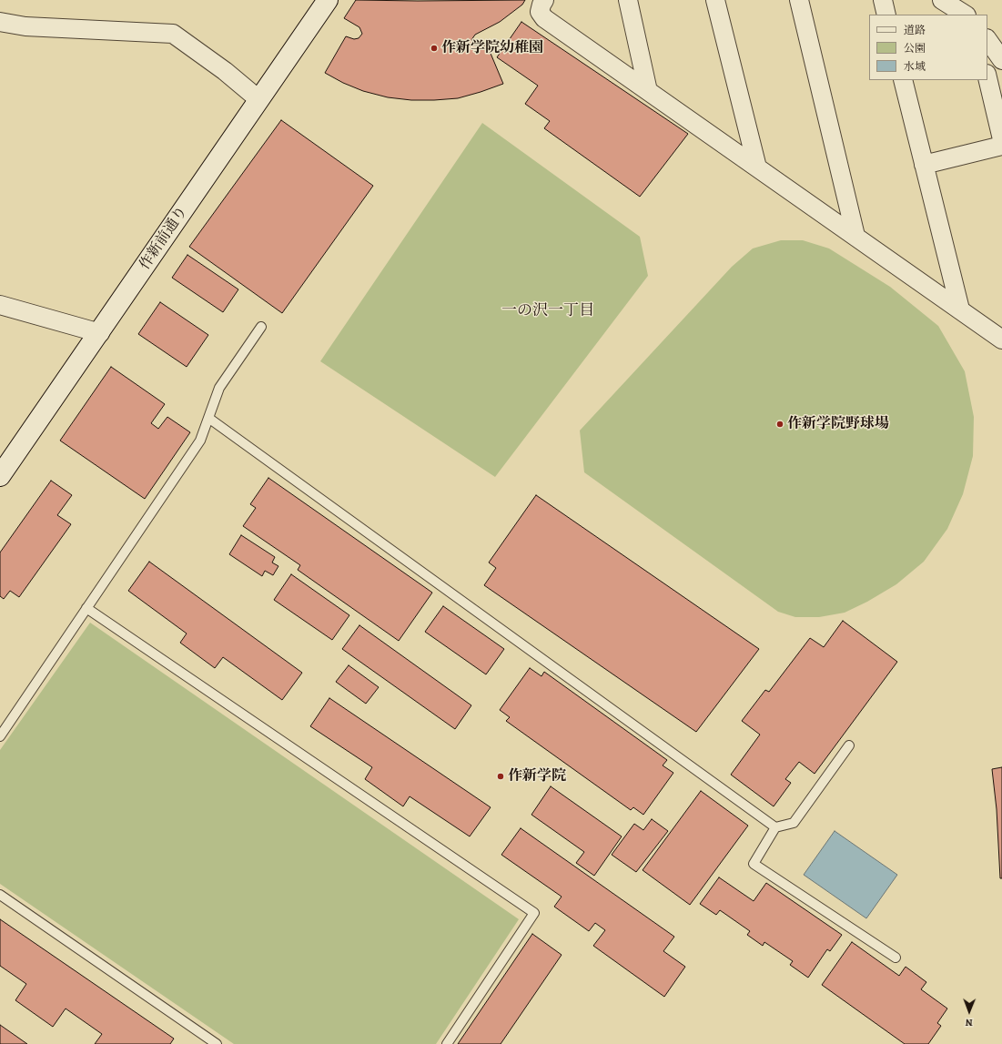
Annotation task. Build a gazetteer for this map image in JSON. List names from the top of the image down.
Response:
{
  "streets": {
    "street": ["作新前通り"]
  },
  "districts": ["一の沢一丁目"],
  "places": ["作新学院幼稚園", "作新学院野球場", "作新学院"],
  "legend": ["道路", "公園", "水域"],
  "north": "bottom"
}
